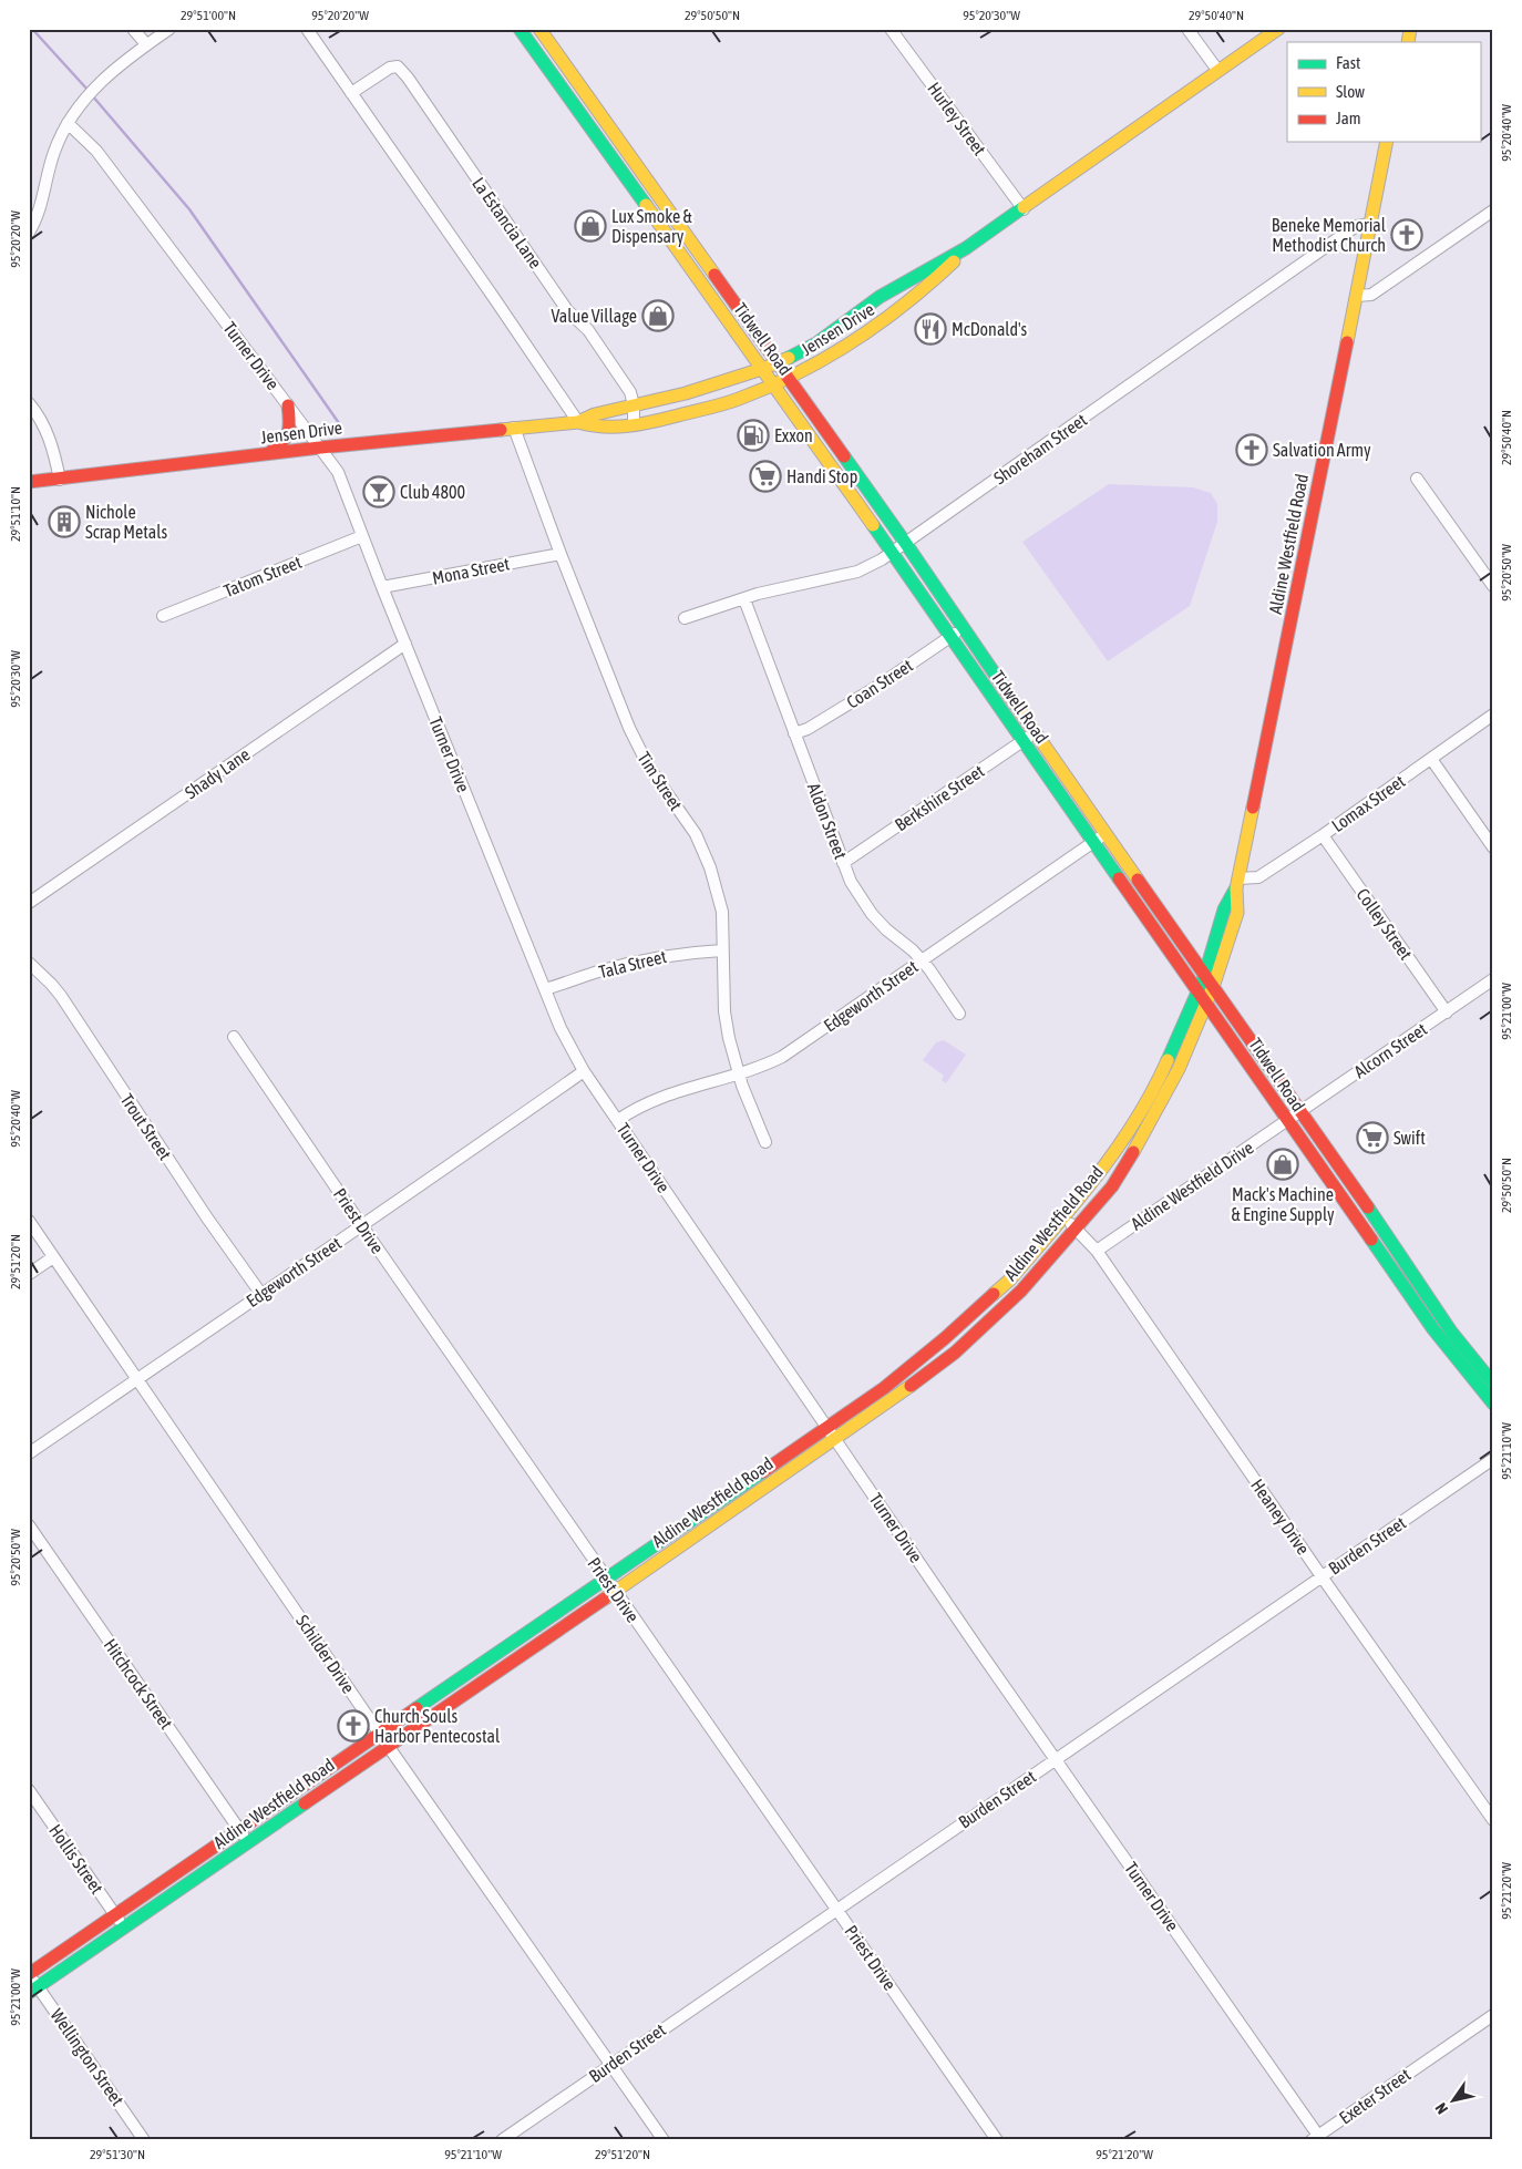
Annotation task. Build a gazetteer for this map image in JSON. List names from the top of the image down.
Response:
{
  "streets": {
    "main road": ["Jensen Drive", "Tidwell Road", "Aldine Westfield Road"],
    "street": [
      "Hurley Street",
      "La Estancia Lane",
      "Turner Drive",
      "Shoreham Street",
      "Mona Street",
      "Tatom Street",
      "Coan Street",
      "Shady Lane",
      "Tim Street",
      "Berkshire Street",
      "Lomax Street",
      "Aldon Street",
      "Colley Street",
      "Tala Street",
      "Edgeworth Street",
      "Alcorn Street",
      "Trout Street",
      "Aldine Westfield Drive",
      "Priest Drive",
      "Heaney Drive",
      "Burden Street",
      "Schilder Drive",
      "Hitchcock Street",
      "Hollis Street",
      "Wellington Street",
      "Exeter Street"
    ]
  },
  "crossings": [
    ["Hurley Street", "Jensen Drive"],
    ["La Estancia Lane", "Jensen Drive"],
    ["Jensen Drive", "Tidwell Road"],
    ["Jensen Drive", "Turner Drive"],
    ["Jensen Drive", "Tim Street"],
    ["Tidwell Road", "Shoreham Street"],
    ["Tidwell Road", "Aldine Westfield Road"],
    ["Tidwell Road", "Coan Street"],
    ["Tidwell Road", "Berkshire Street"],
    ["Tidwell Road", "Edgeworth Street"],
    ["Tidwell Road", "Alcorn Street"],
    ["Tidwell Road", "Aldine Westfield Drive"],
    ["Turner Drive", "Aldine Westfield Road"],
    ["Turner Drive", "Mona Street"],
    ["Turner Drive", "Tatom Street"],
    ["Turner Drive", "Shady Lane"],
    ["Turner Drive", "Tala Street"],
    ["Turner Drive", "Edgeworth Street"],
    ["Turner Drive", "Burden Street"],
    ["Turner Drive", "Exeter Street"],
    ["Shoreham Street", "Aldine Westfield Road"],
    ["Shoreham Street", "Aldon Street"],
    ["Aldine Westfield Road", "Lomax Street"],
    ["Aldine Westfield Road", "Priest Drive"],
    ["Aldine Westfield Road", "Heaney Drive"],
    ["Aldine Westfield Road", "Schilder Drive"],
    ["Aldine Westfield Road", "Hitchcock Street"],
    ["Aldine Westfield Road", "Hollis Street"],
    ["Aldine Westfield Road", "Wellington Street"],
    ["Mona Street", "Tim Street"],
    ["Coan Street", "Aldon Street"],
    ["Tim Street", "Tala Street"],
    ["Tim Street", "Edgeworth Street"],
    ["Berkshire Street", "Aldon Street"],
    ["Lomax Street", "Colley Street"],
    ["Aldon Street", "Edgeworth Street"],
    ["Colley Street", "Alcorn Street"],
    ["Edgeworth Street", "Trout Street"],
    ["Edgeworth Street", "Priest Drive"],
    ["Edgeworth Street", "Schilder Drive"],
    ["Alcorn Street", "Aldine Westfield Drive"],
    ["Aldine Westfield Drive", "Heaney Drive"],
    ["Priest Drive", "Burden Street"],
    ["Heaney Drive", "Burden Street"],
    ["Burden Street", "Schilder Drive"]
  ],
  "places": {
    "shop": ["Lux Smoke & Dispensary", "Value Village", "Mack's Machine & Engine Supply"],
    "church": ["Beneke Memorial Methodist Church", "Salvation Army", "Church Souls Harbor Pentecostal"],
    "restaurant": ["McDonald's"],
    "fuel station": ["Exxon"],
    "supermarket": ["Handi Stop", "Swift"],
    "bar": ["Club 4800"],
    "building": ["Nichole Scrap Metals"]
  },
  "legend": ["Fast", "Slow", "Jam"],
  "north": "bottom left",
  "coordinates": [
    "29°51'00\"N",
    "95°20'20\"W",
    "29°50'50\"N",
    "95°20'30\"W",
    "29°50'40\"N",
    "95°20'40\"W",
    "29°51'10\"N",
    "95°20'50\"W",
    "95°21'00\"W",
    "29°51'20\"N",
    "95°21'10\"W",
    "95°21'20\"W",
    "29°51'30\"N"
  ]
}
